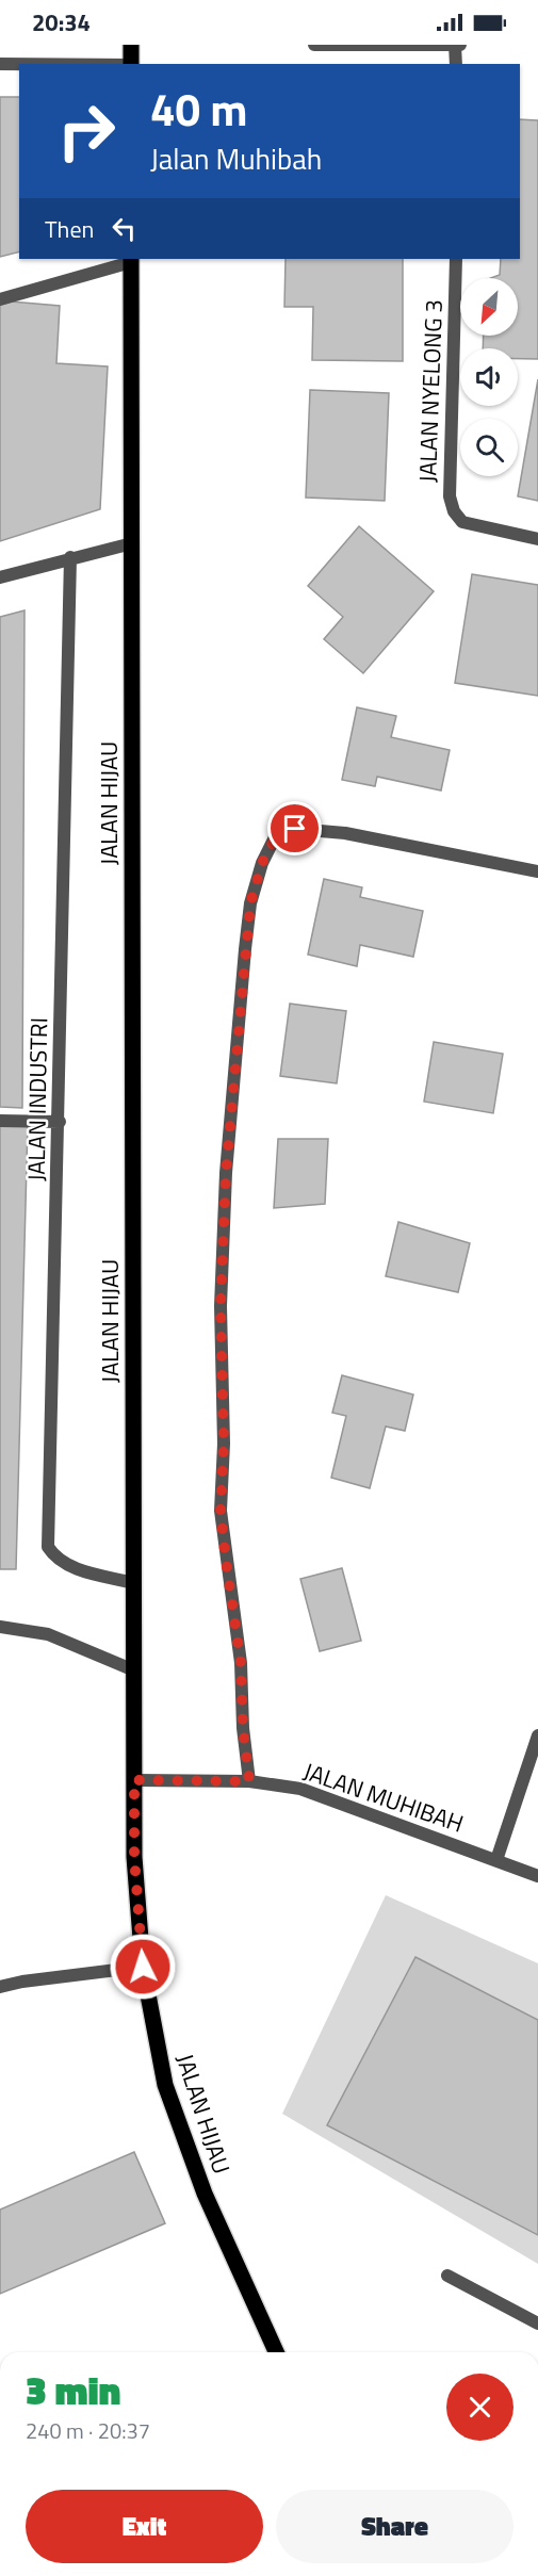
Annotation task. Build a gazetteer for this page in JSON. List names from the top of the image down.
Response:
{
  "streets": {
    "main road": ["JALAN HIJAU"],
    "street": ["JALAN NYELONG 3", "JALAN INDUSTRI", "JALAN MUHIBAH"]
  },
  "crossings": [
    ["JALAN HIJAU", "JALAN INDUSTRI"],
    ["JALAN HIJAU", "JALAN MUHIBAH"]
  ],
  "north": "bottom left",
  "page": {
    "status": "20:34",
    "turn": ["40 m", "Jalan Muhibah"],
    "then": "Then",
    "heading": ["3 min", "240 m · 20:37"],
    "buttons": ["Exit", "Share"]
  }
}
